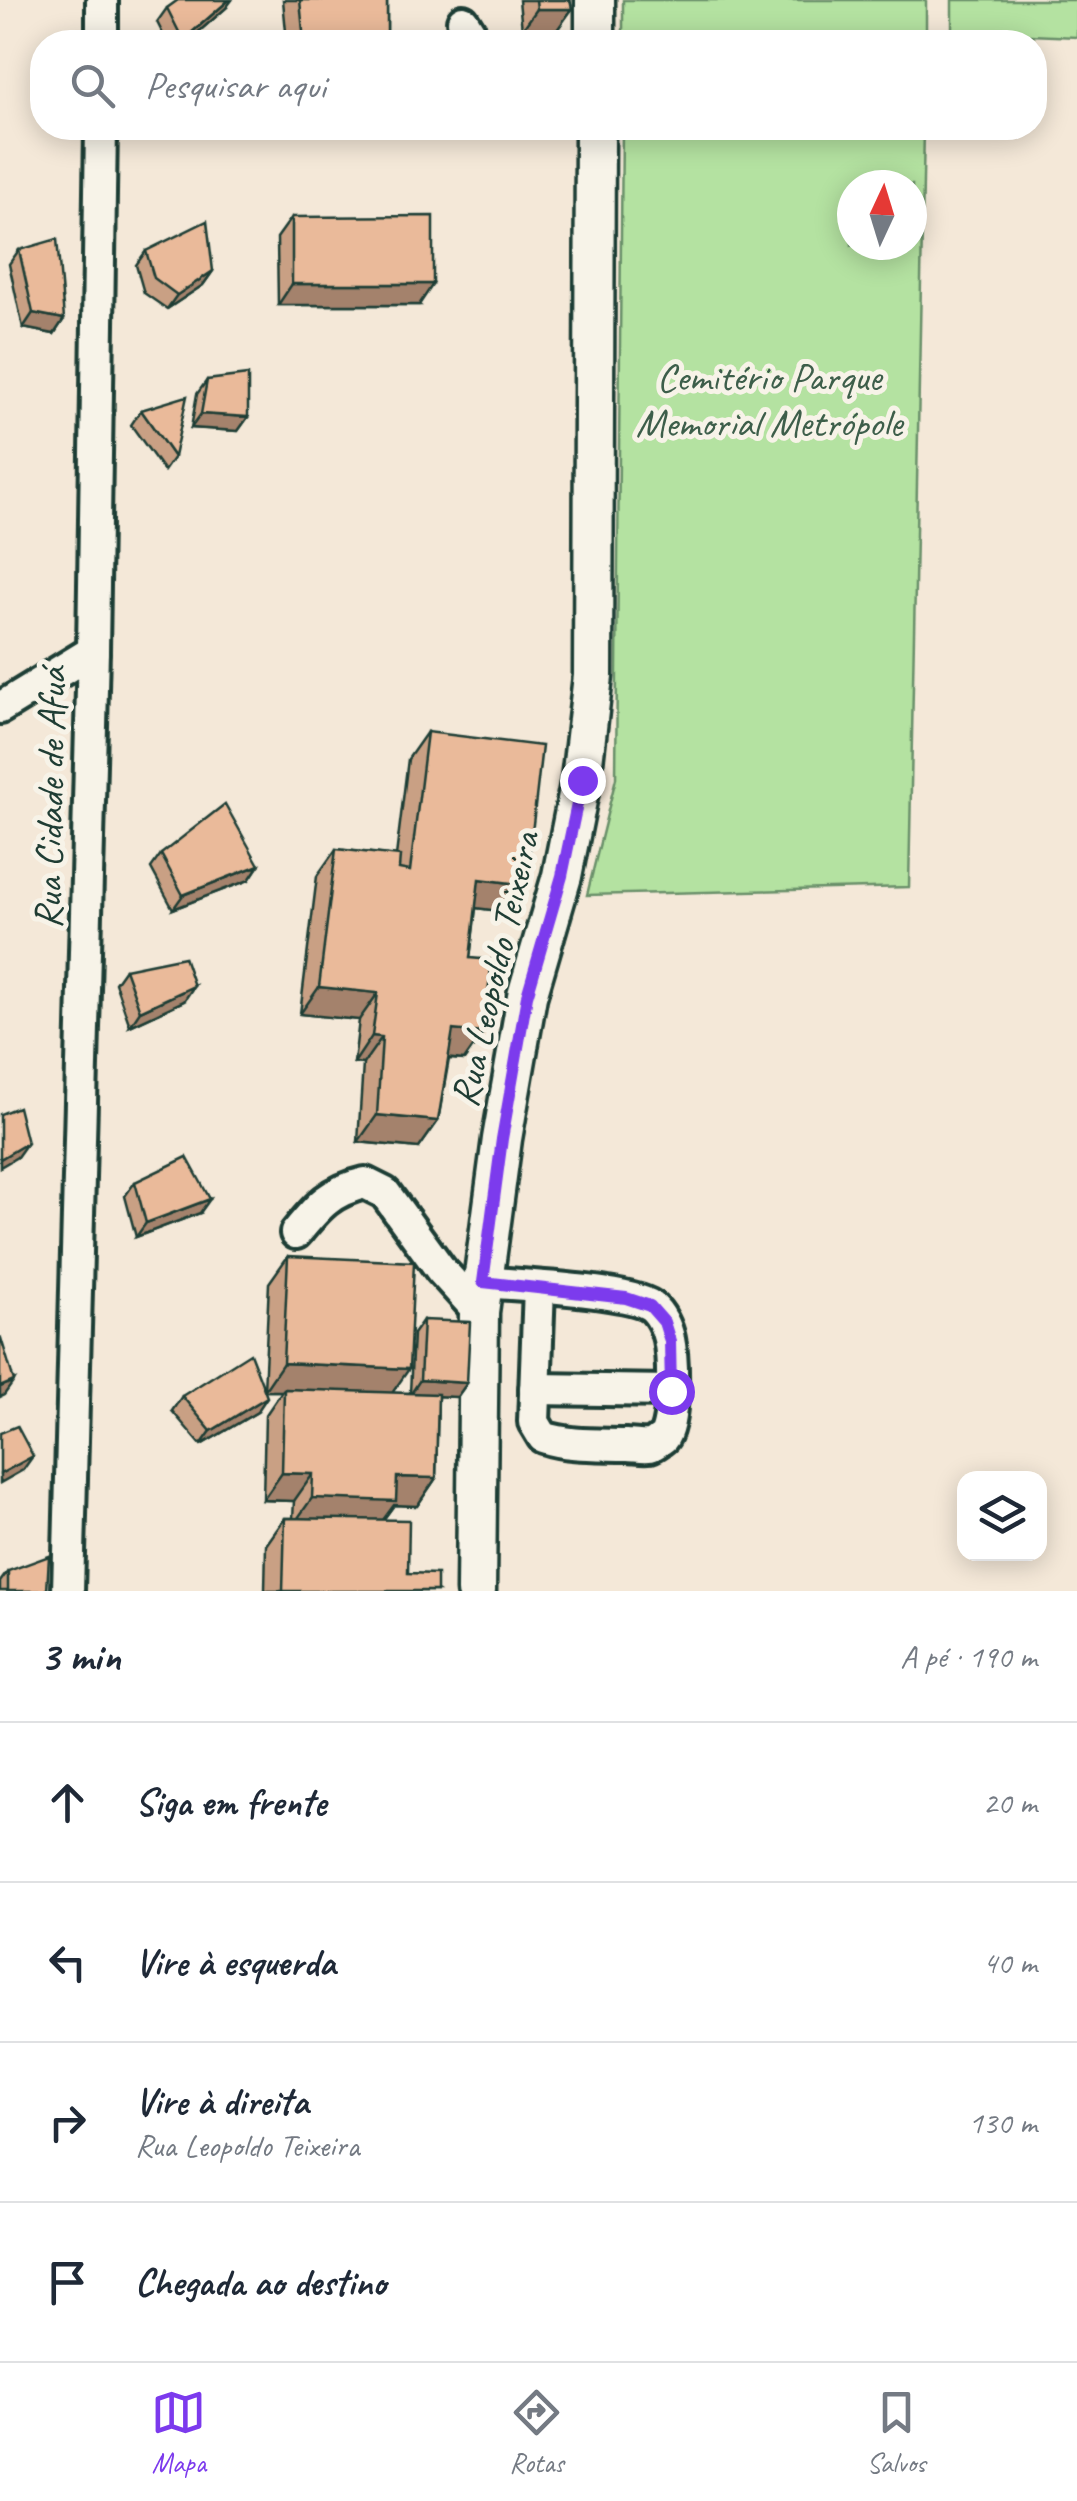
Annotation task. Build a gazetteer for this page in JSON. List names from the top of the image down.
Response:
{
  "streets": {
    "main road": ["Rua Leopoldo Teixeira"],
    "street": ["Rua Cidade de Afuá"]
  },
  "parks": ["Cemitério Parque Memorial Metrópole"],
  "north": "top",
  "page": {
    "search": "Pesquisar aqui",
    "heading": ["3 min", "A pé · 190 m"],
    "list": [
      ["Siga em frente", "20 m"],
      ["Vire à esquerda", "40 m"],
      ["Vire à direita", "Rua Leopoldo Teixeira", "130 m"],
      "Chegada ao destino"
    ],
    "nav": ["Mapa", "Rotas", "Salvos"]
  }
}
